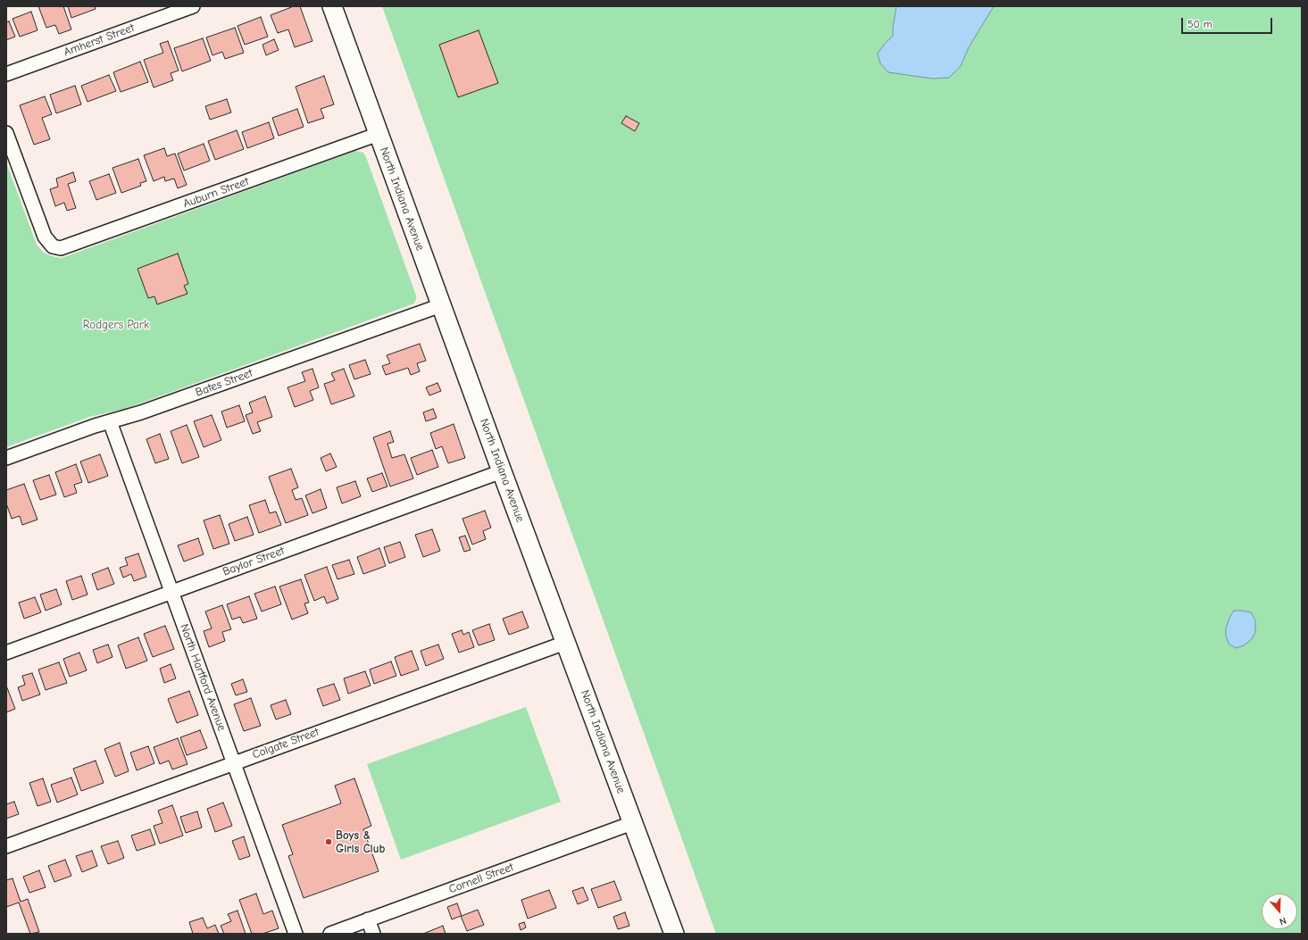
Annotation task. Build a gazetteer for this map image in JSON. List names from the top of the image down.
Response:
{
  "streets": {
    "main road": ["North Indiana Avenue"],
    "street": [
      "Amherst Street",
      "Auburn Street",
      "Bates Street",
      "Baylor Street",
      "North Hartford Avenue",
      "Colgate Street",
      "Cornell Street"
    ]
  },
  "crossings": [
    ["Auburn Street", "North Indiana Avenue"],
    ["North Indiana Avenue", "Bates Street"],
    ["North Indiana Avenue", "Baylor Street"],
    ["North Indiana Avenue", "Colgate Street"],
    ["North Indiana Avenue", "Cornell Street"],
    ["Bates Street", "North Hartford Avenue"],
    ["Baylor Street", "North Hartford Avenue"],
    ["North Hartford Avenue", "Colgate Street"]
  ],
  "parks": ["Rodgers Park"],
  "places": ["Boys & Girls Club"],
  "scale_bar": "50 m",
  "north": "bottom"
}
